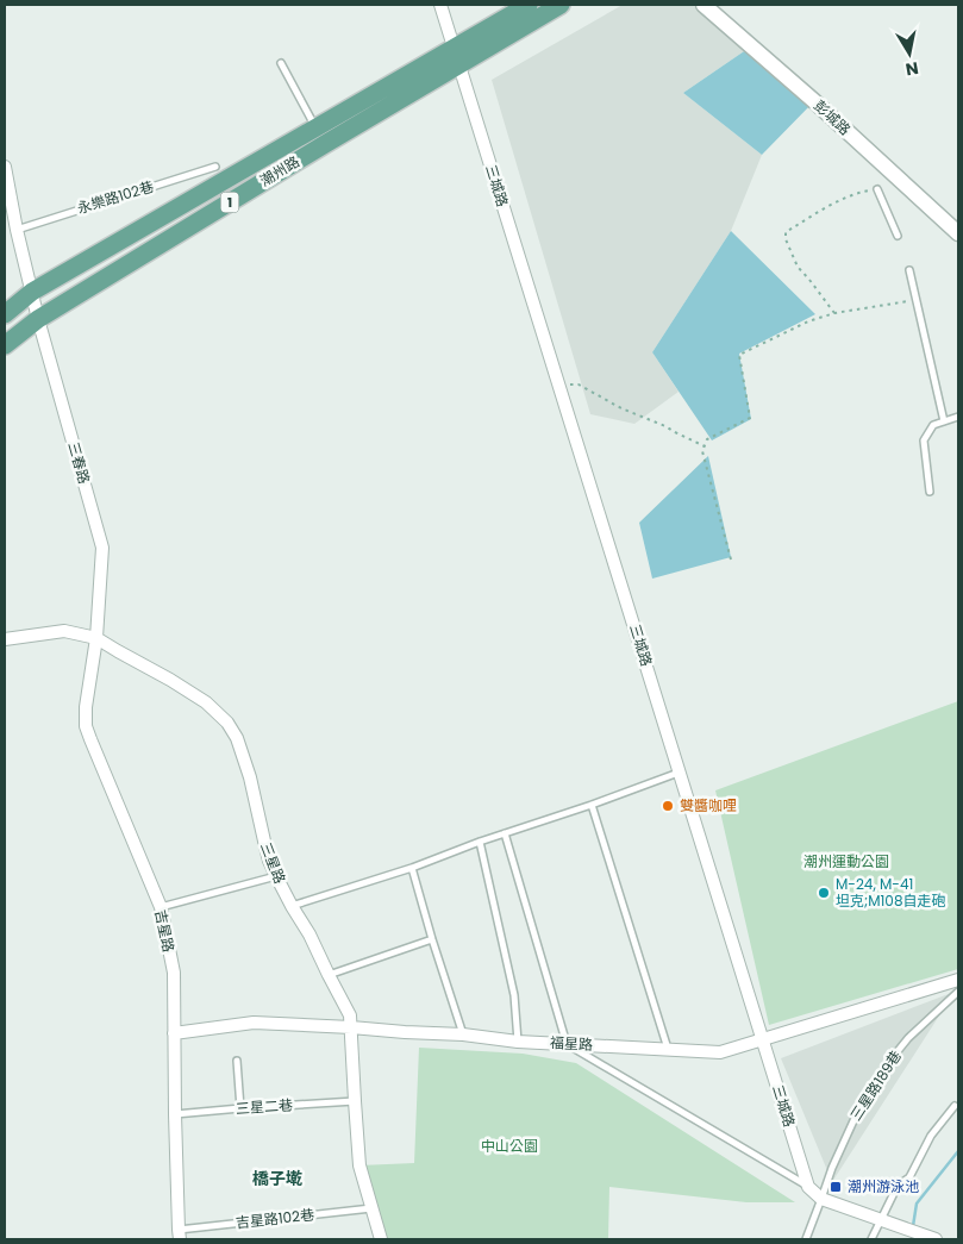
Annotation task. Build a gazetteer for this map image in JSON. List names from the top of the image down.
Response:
{
  "streets": {
    "main road": ["潮州路", "1"],
    "street": [
      "彭城路",
      "三城路",
      "三春路",
      "三星路",
      "吉星路",
      "福星路"
    ],
    "lane": [
      "永樂路102巷",
      "三星路189巷",
      "三星二巷",
      "吉星路102巷"
    ]
  },
  "crossings": [
    ["潮州路", "三城路"],
    ["潮州路", "三春路"],
    ["三城路", "福星路"],
    ["永樂路102巷", "三春路"],
    ["三春路", "三星路"],
    ["三春路", "吉星路"],
    ["三星路", "吉星路"],
    ["三星路", "福星路"],
    ["三星路", "三星二巷"],
    ["三星路", "吉星路102巷"],
    ["吉星路", "福星路"],
    ["吉星路", "三星二巷"],
    ["吉星路", "吉星路102巷"]
  ],
  "districts": ["橋子墘"],
  "parks": ["潮州運動公園", "中山公園"],
  "places": {
    "other": ["雙醬咖哩", "M-24, M-41 坦克;M108自走砲"],
    "transit": ["潮州游泳池"]
  },
  "north": "bottom"
}
